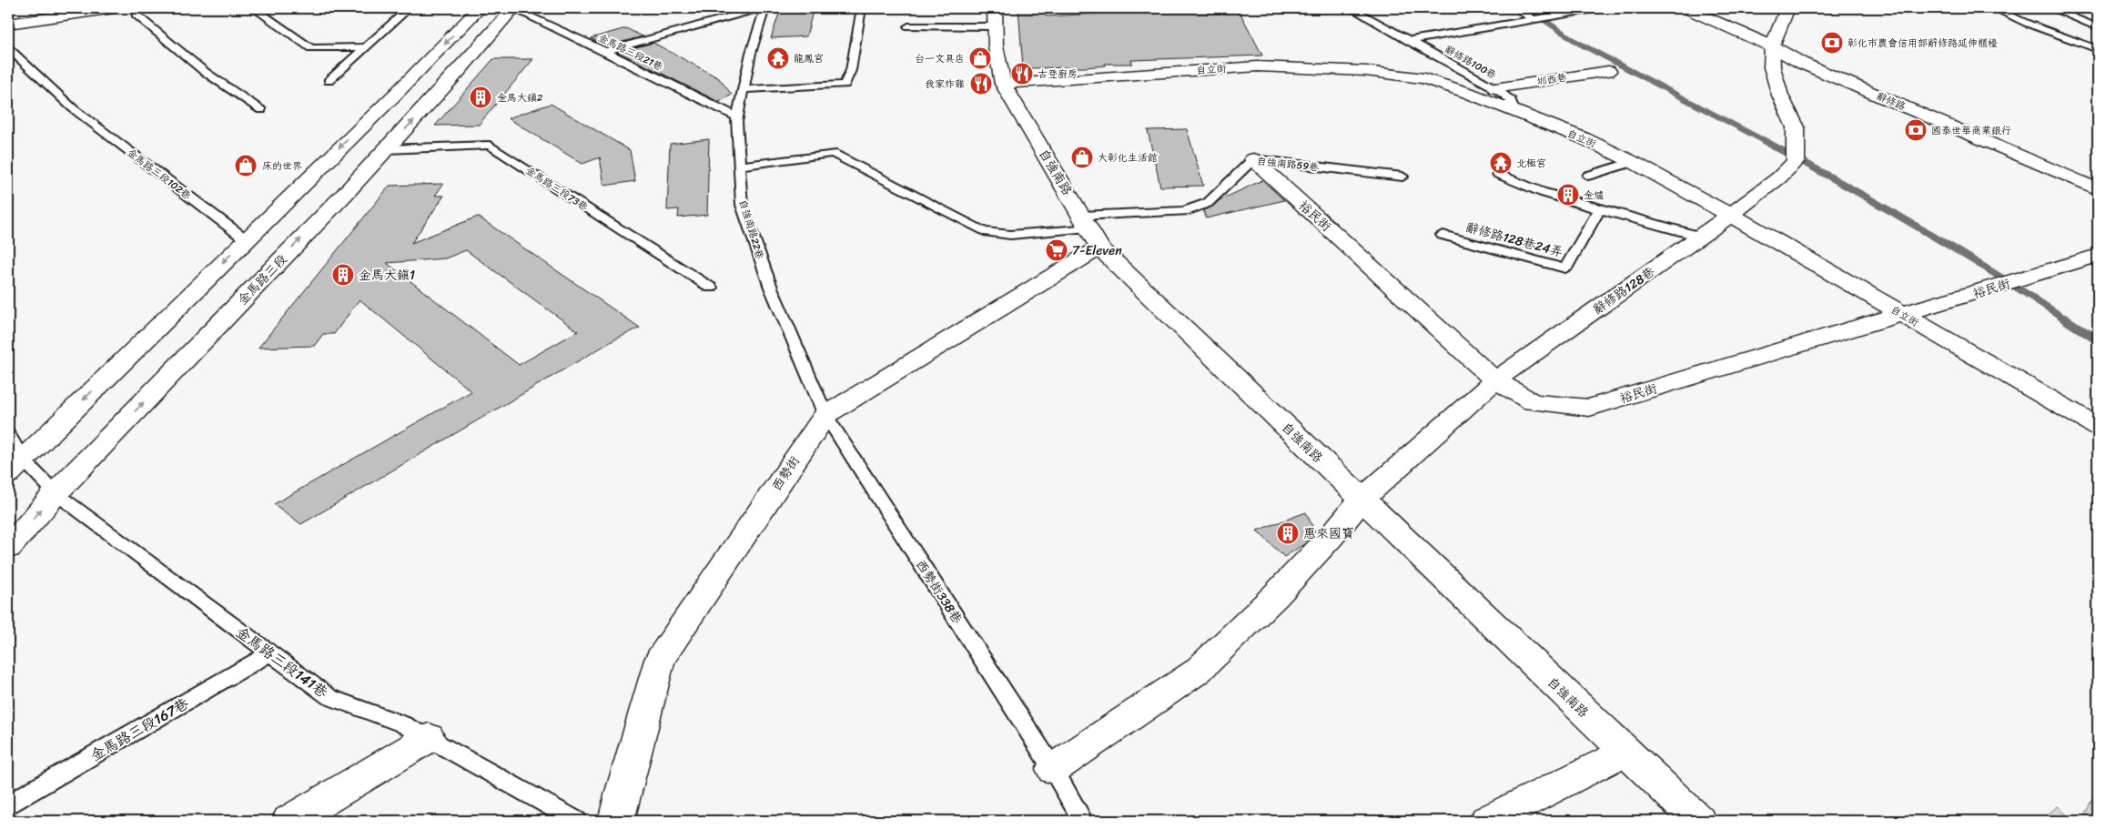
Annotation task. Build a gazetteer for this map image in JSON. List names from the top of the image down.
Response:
{
  "streets": {
    "street": [
      "自立街",
      "圳西巷",
      "辭修路",
      "自強南路",
      "裕民街",
      "金馬路三段",
      "辭修路128巷",
      "西勢街"
    ],
    "lane": [
      "金馬路三段21巷",
      "辭修路100巷",
      "自強南路59巷",
      "金馬路三段102巷",
      "金馬路三段73巷",
      "自強南路22巷",
      "辭修路128巷24弄",
      "西勢街338巷",
      "金馬路三段141巷",
      "金馬路三段167巷"
    ]
  },
  "crossings": [
    ["金馬路三段21巷", "自強南路22巷"],
    ["金馬路三段21巷", "金馬路三段"],
    ["辭修路100巷", "自立街"],
    ["辭修路100巷", "圳西巷"],
    ["自立街", "自強南路"],
    ["自立街", "裕民街"],
    ["自立街", "辭修路128巷"],
    ["辭修路", "辭修路128巷"],
    ["自強南路59巷", "自強南路"],
    ["自強南路59巷", "裕民街"],
    ["自強南路59巷", "自強南路22巷"],
    ["自強南路59巷", "西勢街"],
    ["自強南路", "辭修路128巷"],
    ["自強南路", "西勢街"],
    ["金馬路三段73巷", "金馬路三段"],
    ["裕民街", "辭修路128巷"],
    ["自強南路22巷", "西勢街"],
    ["自強南路22巷", "西勢街338巷"],
    ["金馬路三段", "金馬路三段141巷"],
    ["辭修路128巷", "西勢街338巷"],
    ["西勢街", "西勢街338巷"],
    ["金馬路三段141巷", "金馬路三段167巷"]
  ],
  "places": {
    "bank": ["彰化市農會信用部辭修路延伸櫃檯", "國泰世華商業銀行"],
    "temple": ["龍鳳宮", "北極宮"],
    "shop": ["台一文具店", "大彰化生活館", "床的世界"],
    "restaurant": ["古登廚房", "我家炸雞"],
    "building": [
      "金馬大鎮2",
      "金爐",
      "金馬大鎮1",
      "惠來國寶"
    ],
    "supermarket": ["7-Eleven"]
  }
}
